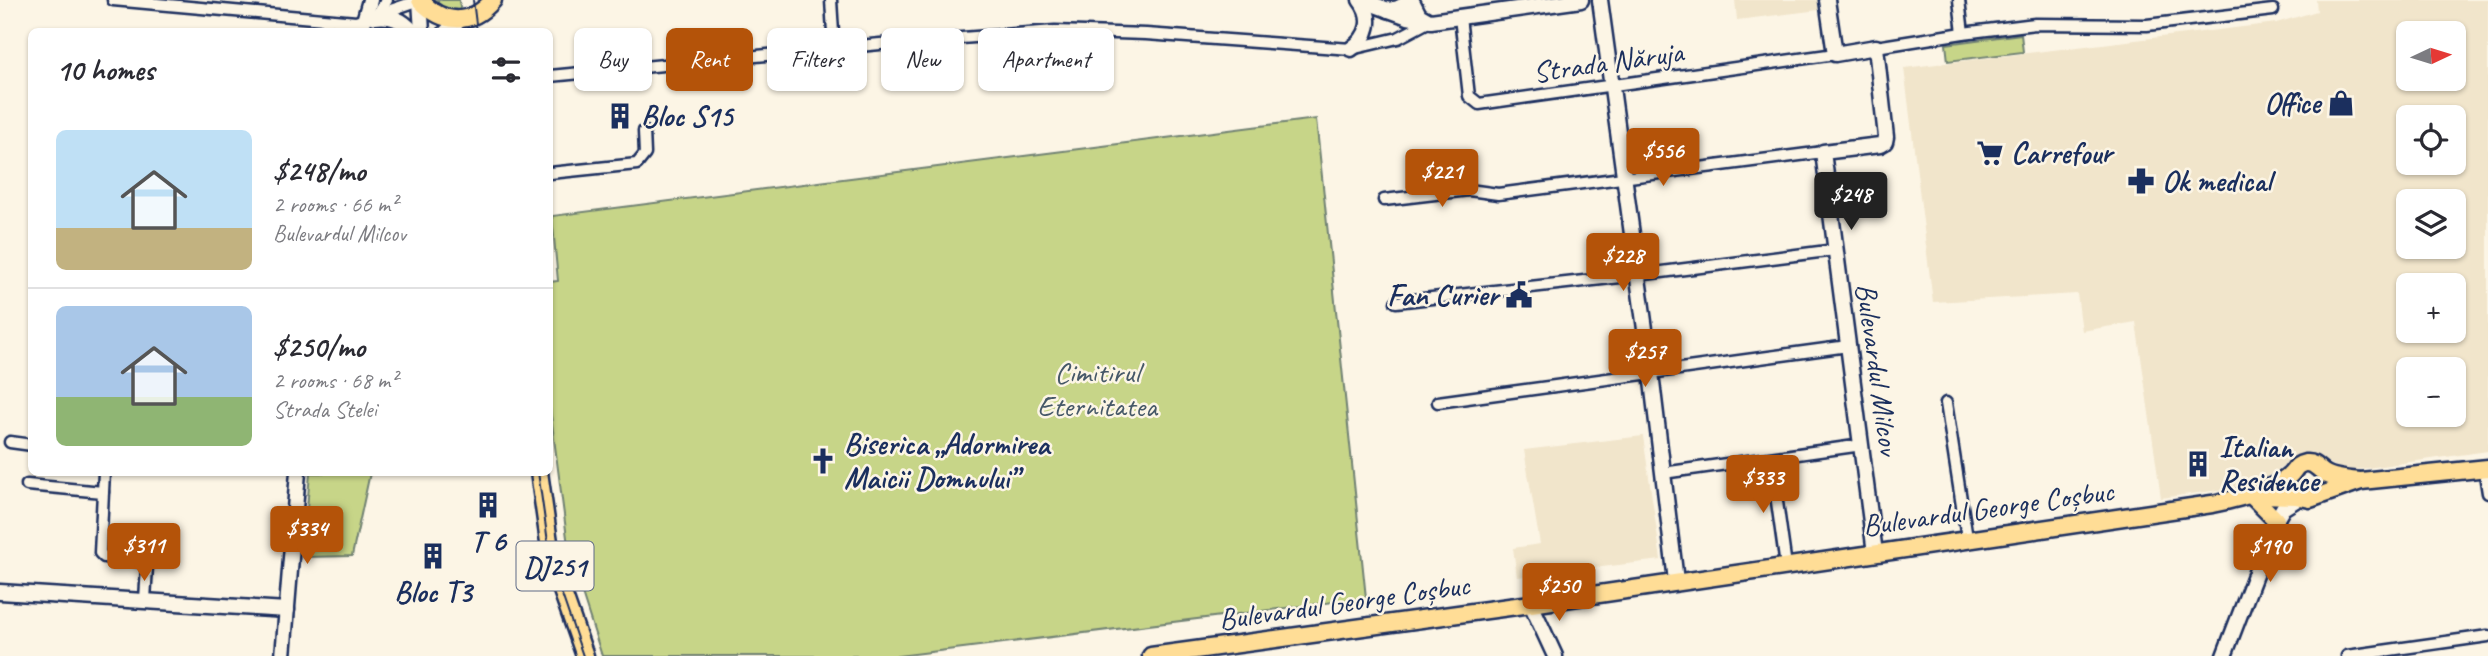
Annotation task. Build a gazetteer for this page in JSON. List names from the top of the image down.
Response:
{
  "streets": {
    "main road": ["Bulevardul George Coșbuc", "DJ251"],
    "street": ["Strada Năruja", "Bulevardul Milcov"]
  },
  "crossings": [
    ["Bulevardul Milcov", "Bulevardul George Coșbuc"]
  ],
  "parks": ["Cimitirul Eternitatea"],
  "places": {
    "shop": ["Office"],
    "building": [
      "Bloc S15",
      "Italian Residence",
      "T 6",
      "Bloc T3"
    ],
    "supermarket": ["Carrefour"],
    "pharmacy": ["Ok medical"],
    "public building": ["Fan Curier"],
    "church": ["Biserica „Adormirea Maicii Domnului”"]
  },
  "north": "right",
  "page": {
    "map_buttons": ["+", "−"],
    "chip": [
      "Buy",
      "Rent",
      "Filters",
      "New",
      "Apartment"
    ],
    "heading": "10 homes",
    "list": [
      {
        "name": "$248/mo",
        "note": "2 rooms · 66 m² · Bulevardul Milcov"
      },
      {
        "name": "$250/mo",
        "note": "2 rooms · 68 m² · Strada Stelei"
      }
    ],
    "price": [
      "$556",
      "$221",
      "$248",
      "$228",
      "$257",
      "$333",
      "$334",
      "$311",
      "$190",
      "$250"
    ]
  }
}
